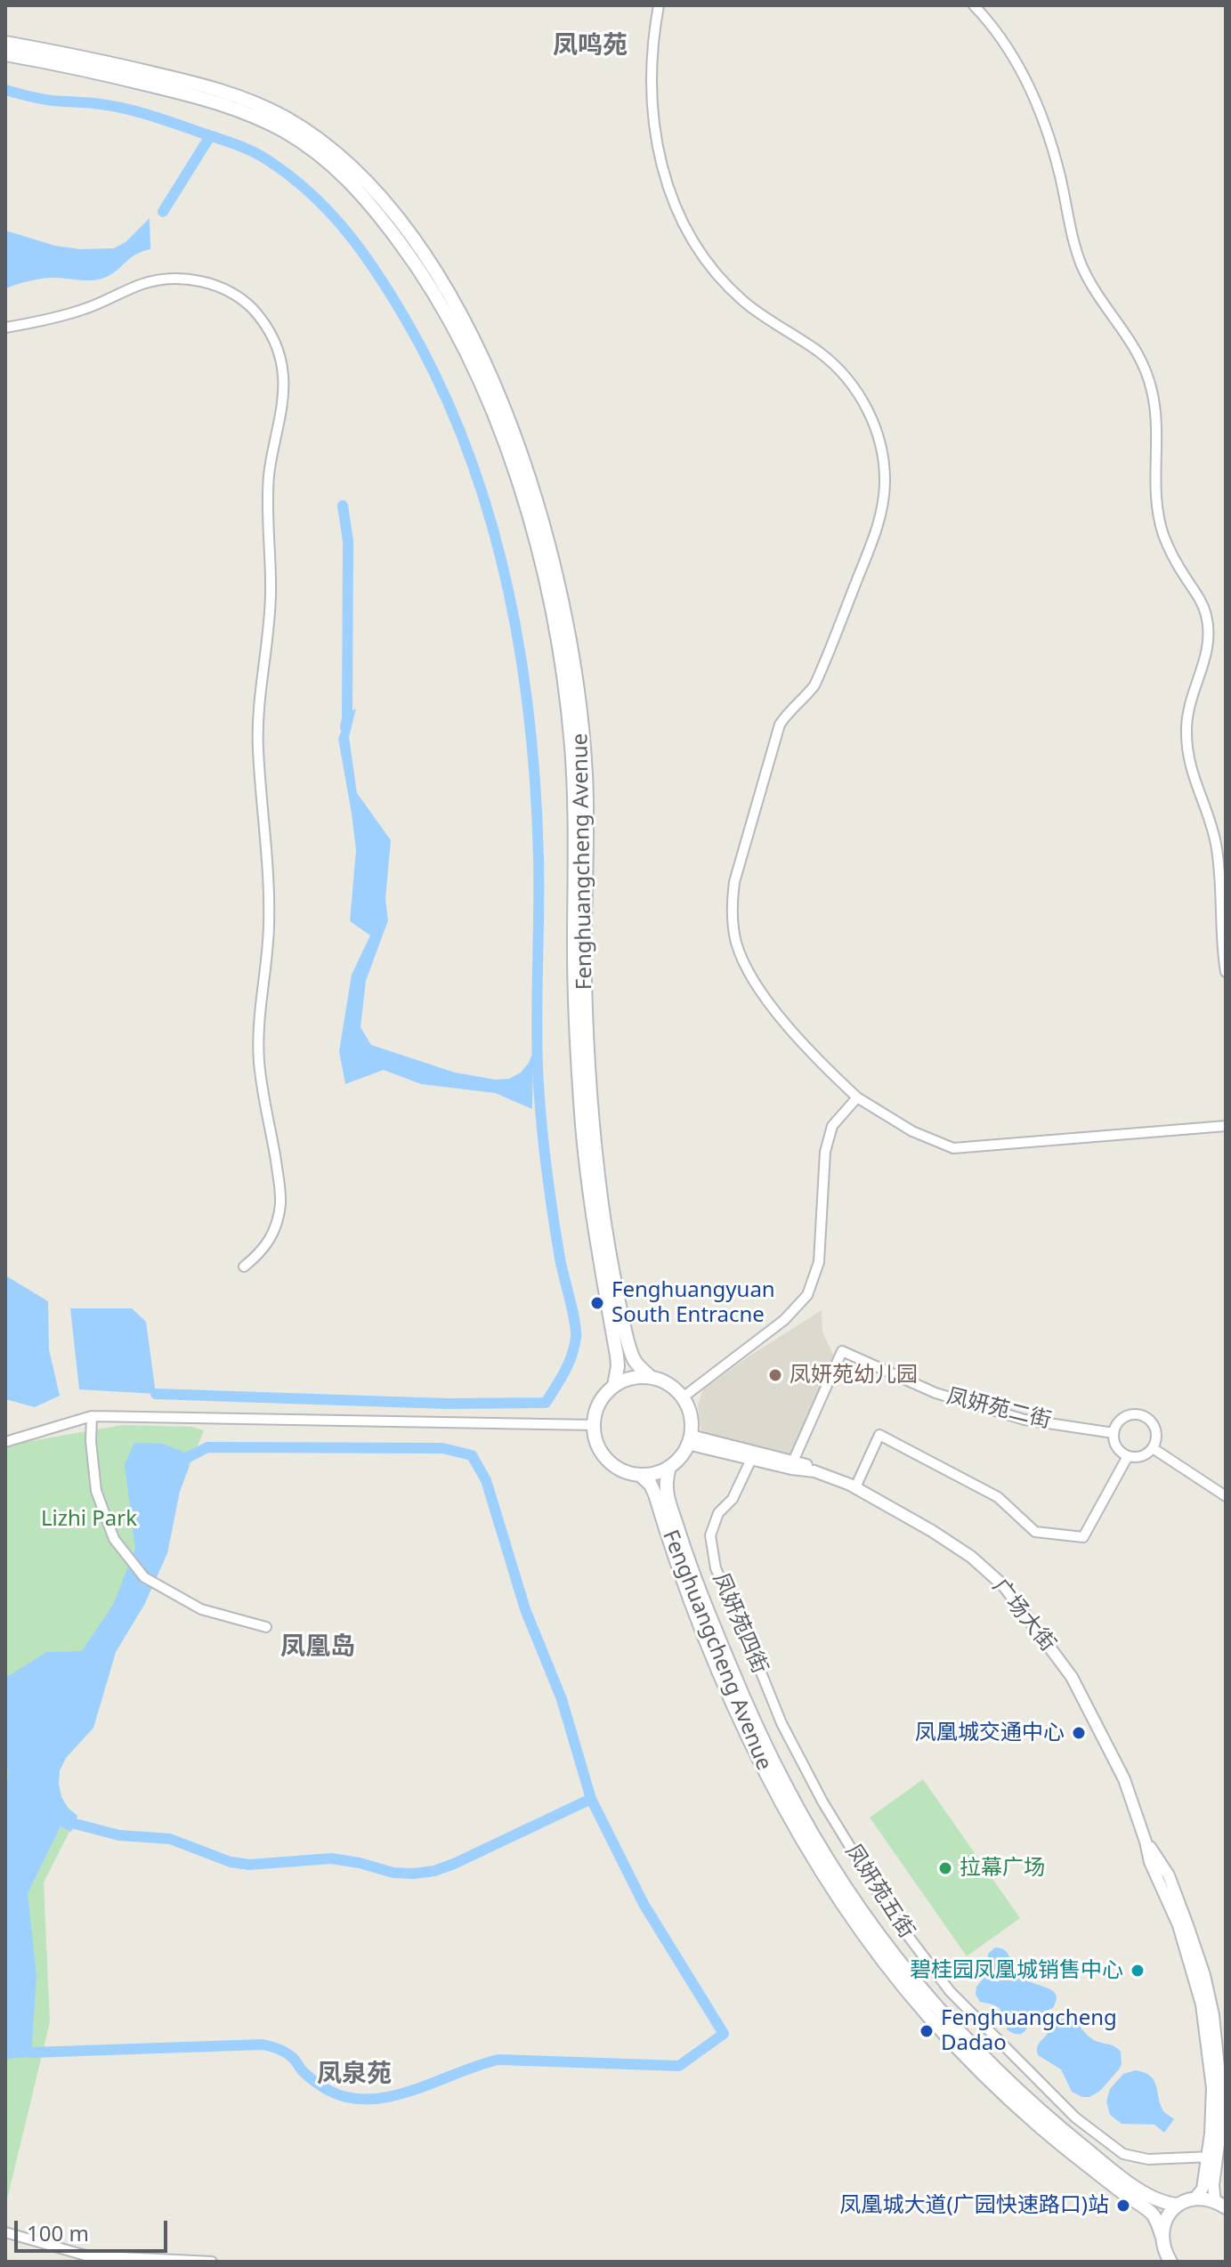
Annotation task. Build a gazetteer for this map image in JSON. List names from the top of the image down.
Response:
{
  "streets": {
    "main road": ["Fenghuangcheng Avenue"],
    "street": [
      "凤妍苑二街",
      "广场大街",
      "凤妍苑四街",
      "凤妍苑五街"
    ]
  },
  "crossings": [
    ["Fenghuangcheng Avenue", "广场大街"],
    ["凤妍苑二街", "广场大街"],
    ["广场大街", "凤妍苑四街"],
    ["广场大街", "凤妍苑五街"],
    ["凤妍苑四街", "凤妍苑五街"]
  ],
  "districts": ["凤鸣苑", "凤凰岛", "凤泉苑"],
  "parks": ["Lizhi Park"],
  "places": [
    "Fenghuangyuan South Entracne",
    "凤妍苑幼儿园",
    "凤凰城交通中心",
    "拉幕广场",
    "碧桂园凤凰城销售中心",
    "Fenghuangcheng Dadao",
    "凤凰城大道(广园快速路口)站"
  ],
  "scale_bar": "100 m"
}
